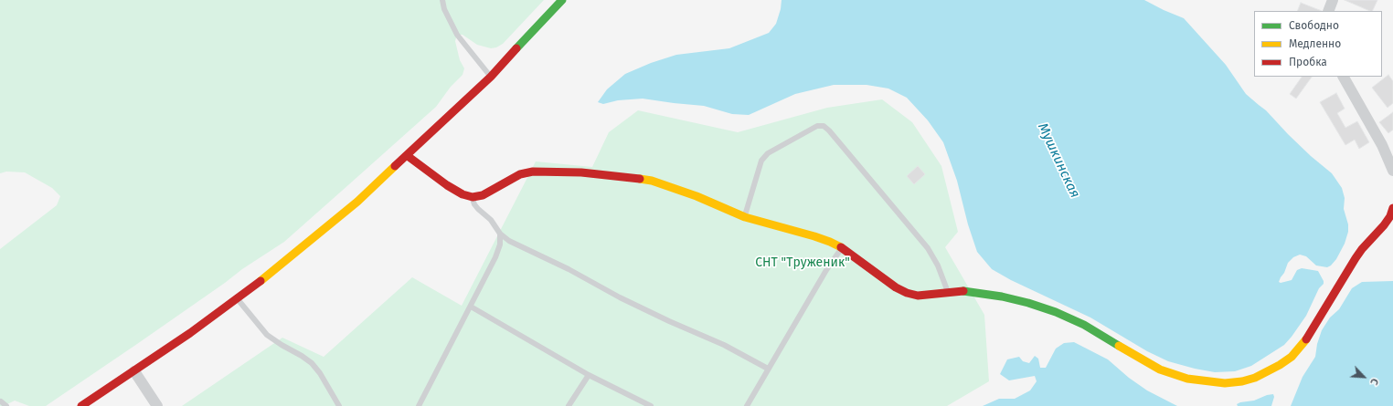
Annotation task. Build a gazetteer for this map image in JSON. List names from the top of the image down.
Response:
{
  "water": ["Мушкинская"],
  "parks": ["СНТ \"Труженик\""],
  "legend": ["Свободно", "Медленно", "Пробка"],
  "north": "bottom right"
}
